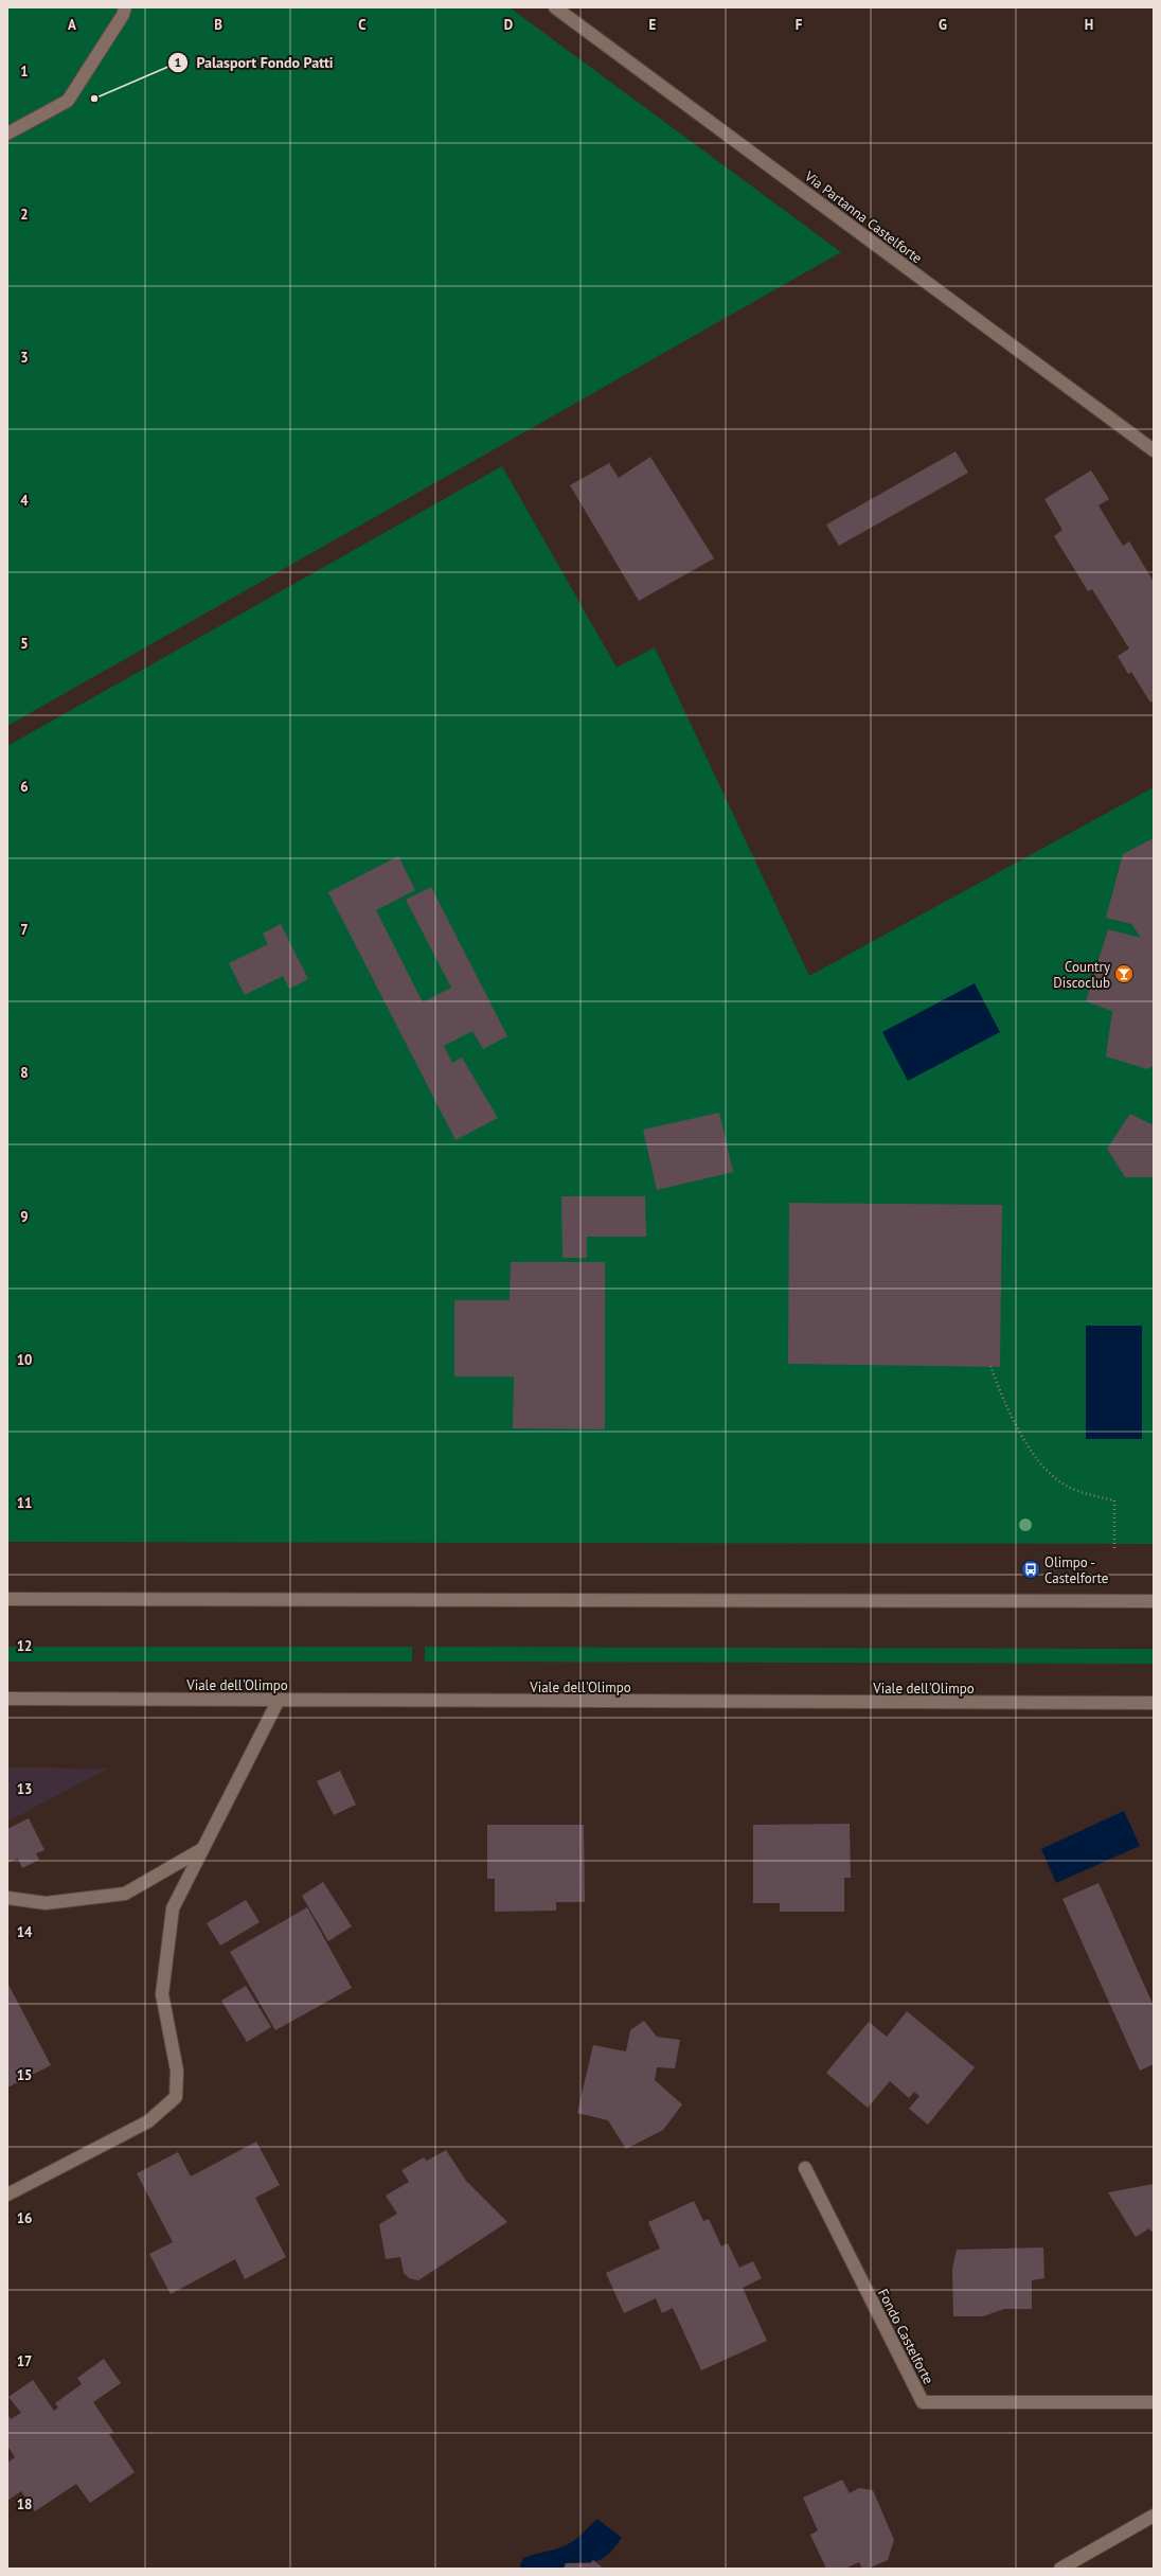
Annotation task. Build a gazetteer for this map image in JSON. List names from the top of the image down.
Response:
{
  "streets": {
    "street": ["Via Partanna Castelforte", "Viale dell'Olimpo", "Fondo Castelforte"]
  },
  "places": {
    "other": ["Palasport Fondo Patti"],
    "bar": ["Country Discoclub"],
    "bus stop": ["Olimpo - Castelforte"]
  },
  "grid": {
    "columns": [
      "A",
      "B",
      "C",
      "D",
      "E",
      "F",
      "G",
      "H"
    ],
    "rows": [
      "1",
      "2",
      "3",
      "4",
      "5",
      "6",
      "7",
      "8",
      "9",
      "10",
      "11",
      "12",
      "13",
      "14",
      "15",
      "16",
      "17",
      "18"
    ]
  }
}
